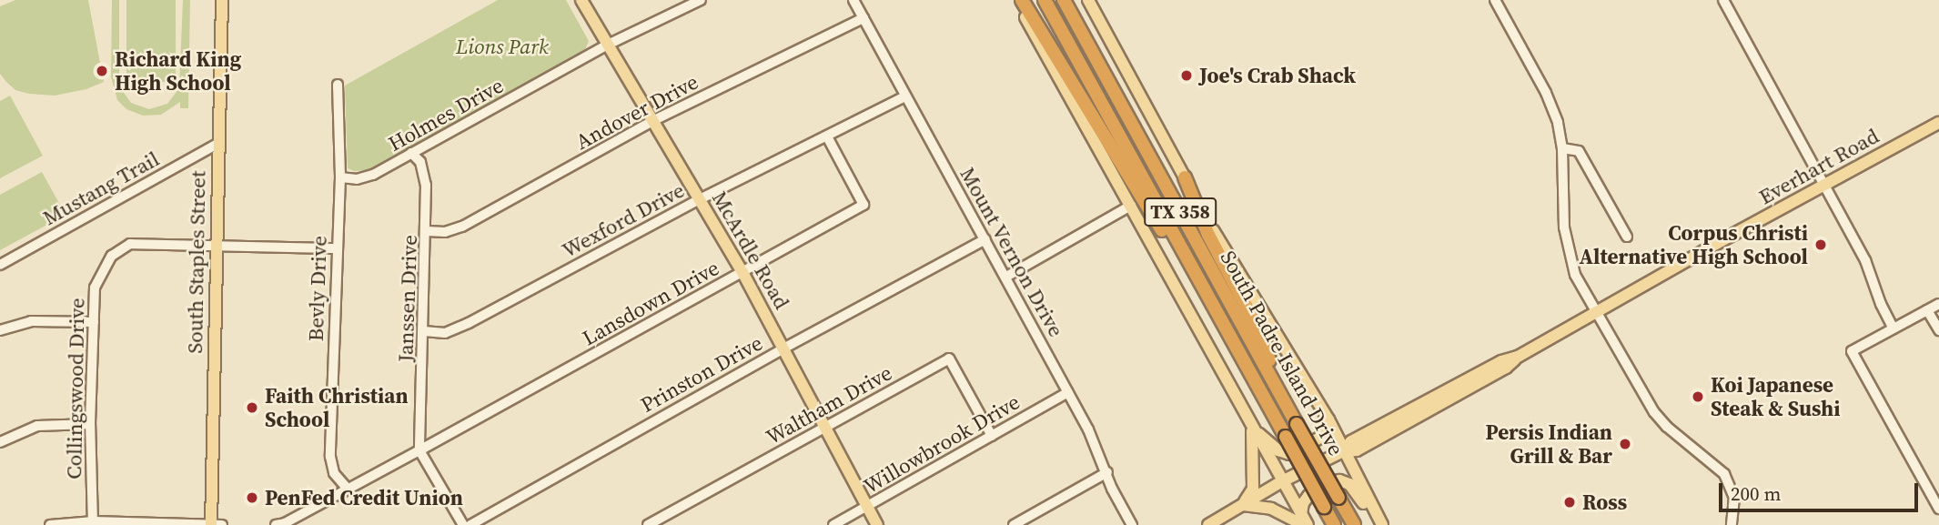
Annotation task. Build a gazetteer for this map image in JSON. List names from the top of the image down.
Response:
{
  "streets": {
    "highway": ["TX 358", "South Padre Island Drive"],
    "main road": ["Everhart Road", "McArdle Road", "South Staples Street"],
    "street": [
      "Andover Drive",
      "Holmes Drive",
      "Mustang Trail",
      "Wexford Drive",
      "Mount Vernon Drive",
      "Bevly Drive",
      "Janssen Drive",
      "Lansdown Drive",
      "Prinston Drive",
      "Collingswood Drive",
      "Waltham Drive",
      "Willowbrook Drive"
    ]
  },
  "crossings": [
    ["Andover Drive", "McArdle Road"],
    ["Andover Drive", "Mount Vernon Drive"],
    ["Andover Drive", "Janssen Drive"],
    ["Holmes Drive", "McArdle Road"],
    ["Holmes Drive", "Bevly Drive"],
    ["Holmes Drive", "Janssen Drive"],
    ["Mustang Trail", "South Staples Street"],
    ["Wexford Drive", "McArdle Road"],
    ["Wexford Drive", "Mount Vernon Drive"],
    ["Wexford Drive", "Janssen Drive"],
    ["Wexford Drive", "Lansdown Drive"],
    ["McArdle Road", "Lansdown Drive"],
    ["McArdle Road", "Prinston Drive"],
    ["McArdle Road", "Waltham Drive"],
    ["McArdle Road", "Willowbrook Drive"],
    ["Mount Vernon Drive", "Prinston Drive"],
    ["Mount Vernon Drive", "Willowbrook Drive"],
    ["South Staples Street", "Collingswood Drive"],
    ["Bevly Drive", "Lansdown Drive"],
    ["Bevly Drive", "Collingswood Drive"],
    ["Janssen Drive", "Lansdown Drive"],
    ["Waltham Drive", "Willowbrook Drive"]
  ],
  "parks": ["Lions Park"],
  "places": [
    "Richard King High School",
    "Joe's Crab Shack",
    "Corpus Christi Alternative High School",
    "Koi Japanese Steak & Sushi",
    "Faith Christian School",
    "Persis Indian Grill & Bar",
    "PenFed Credit Union",
    "Ross"
  ],
  "scale_bar": "200 m"
}
